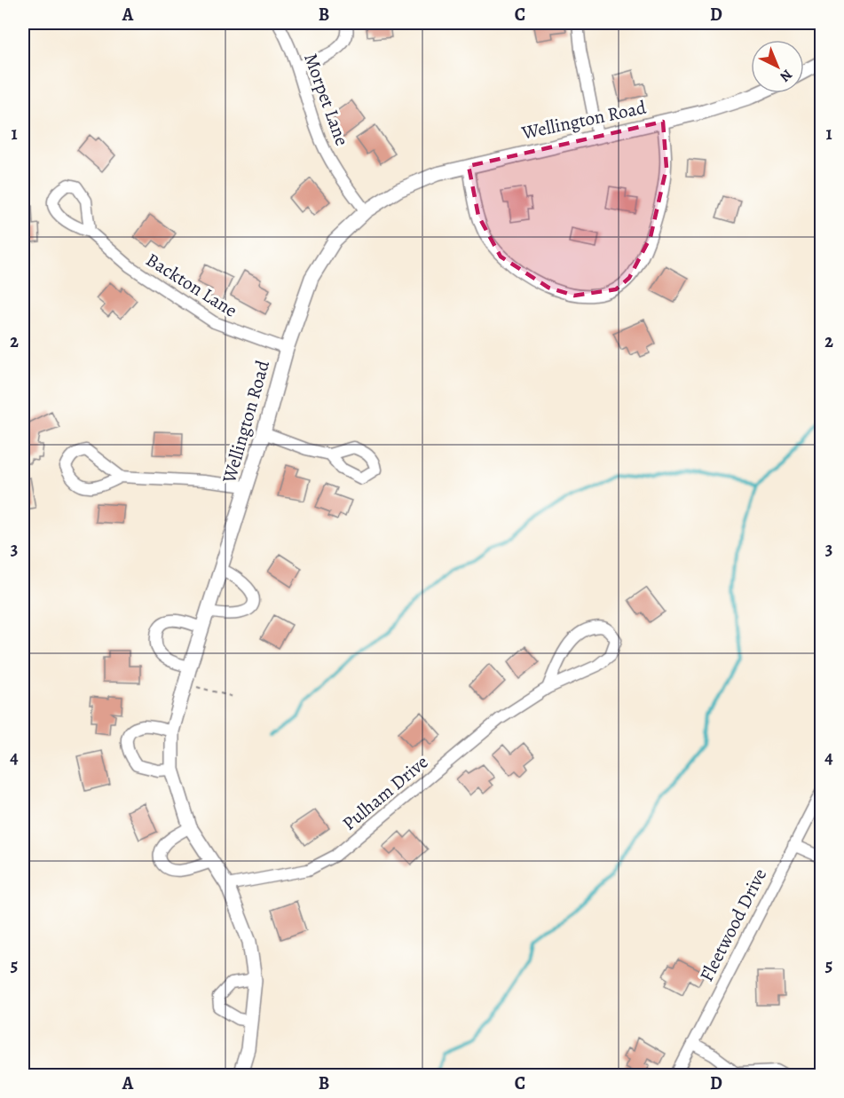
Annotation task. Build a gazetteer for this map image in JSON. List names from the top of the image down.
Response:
{
  "streets": {
    "street": [
      "Morpet Lane",
      "Wellington Road",
      "Backton Lane",
      "Pulham Drive",
      "Fleetwood Drive"
    ]
  },
  "crossings": [
    ["Morpet Lane", "Wellington Road"],
    ["Wellington Road", "Backton Lane"],
    ["Wellington Road", "Pulham Drive"]
  ],
  "north": "bottom right",
  "grid": {
    "columns": [
      "A",
      "B",
      "C",
      "D"
    ],
    "rows": [
      "1",
      "2",
      "3",
      "4",
      "5"
    ]
  }
}
